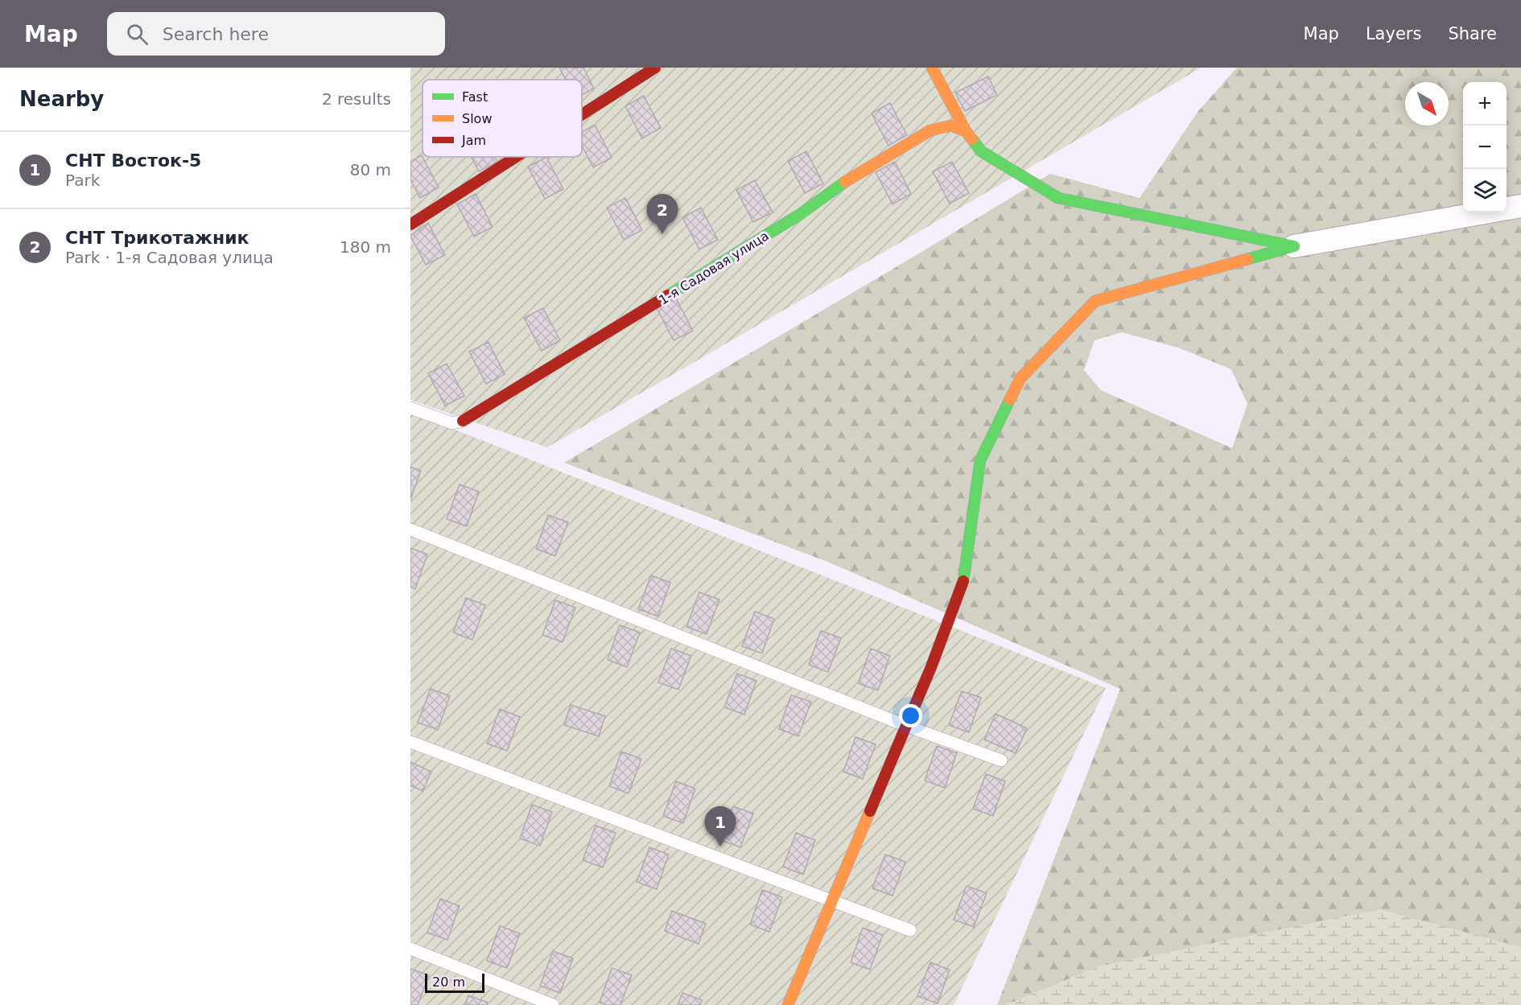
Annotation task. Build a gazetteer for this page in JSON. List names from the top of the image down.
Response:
{
  "streets": {
    "street": ["1-я Садовая улица"]
  },
  "legend": ["Fast", "Slow", "Jam"],
  "scale_bar": "20 m",
  "north": "bottom right",
  "page": {
    "header": "Map",
    "search": "Search here",
    "nav": ["Map", "Layers", "Share"],
    "heading": ["Nearby", "2 results"],
    "map_buttons": ["+", "−"],
    "list": [
      {
        "mark": "1",
        "name": "СНТ Восток-5",
        "note": "Park",
        "value": "80 m"
      },
      {
        "mark": "2",
        "name": "СНТ Трикотажник",
        "note": "Park · 1-я Садовая улица",
        "value": "180 m"
      }
    ],
    "pins": ["2", "1"],
    "scale": "20 m"
  }
}
